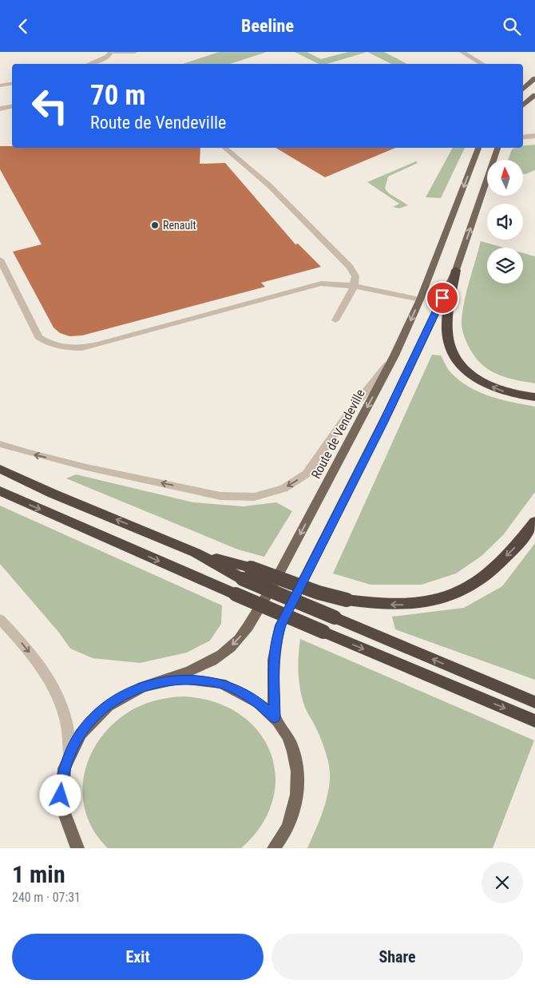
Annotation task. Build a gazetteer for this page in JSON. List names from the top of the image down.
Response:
{
  "streets": {
    "main road": ["Route de Vendeville"]
  },
  "places": ["Renault"],
  "north": "top",
  "page": {
    "header": "Beeline",
    "turn": ["70 m", "Route de Vendeville"],
    "heading": ["1 min", "240 m · 07:31"],
    "buttons": ["Exit", "Share"]
  }
}
